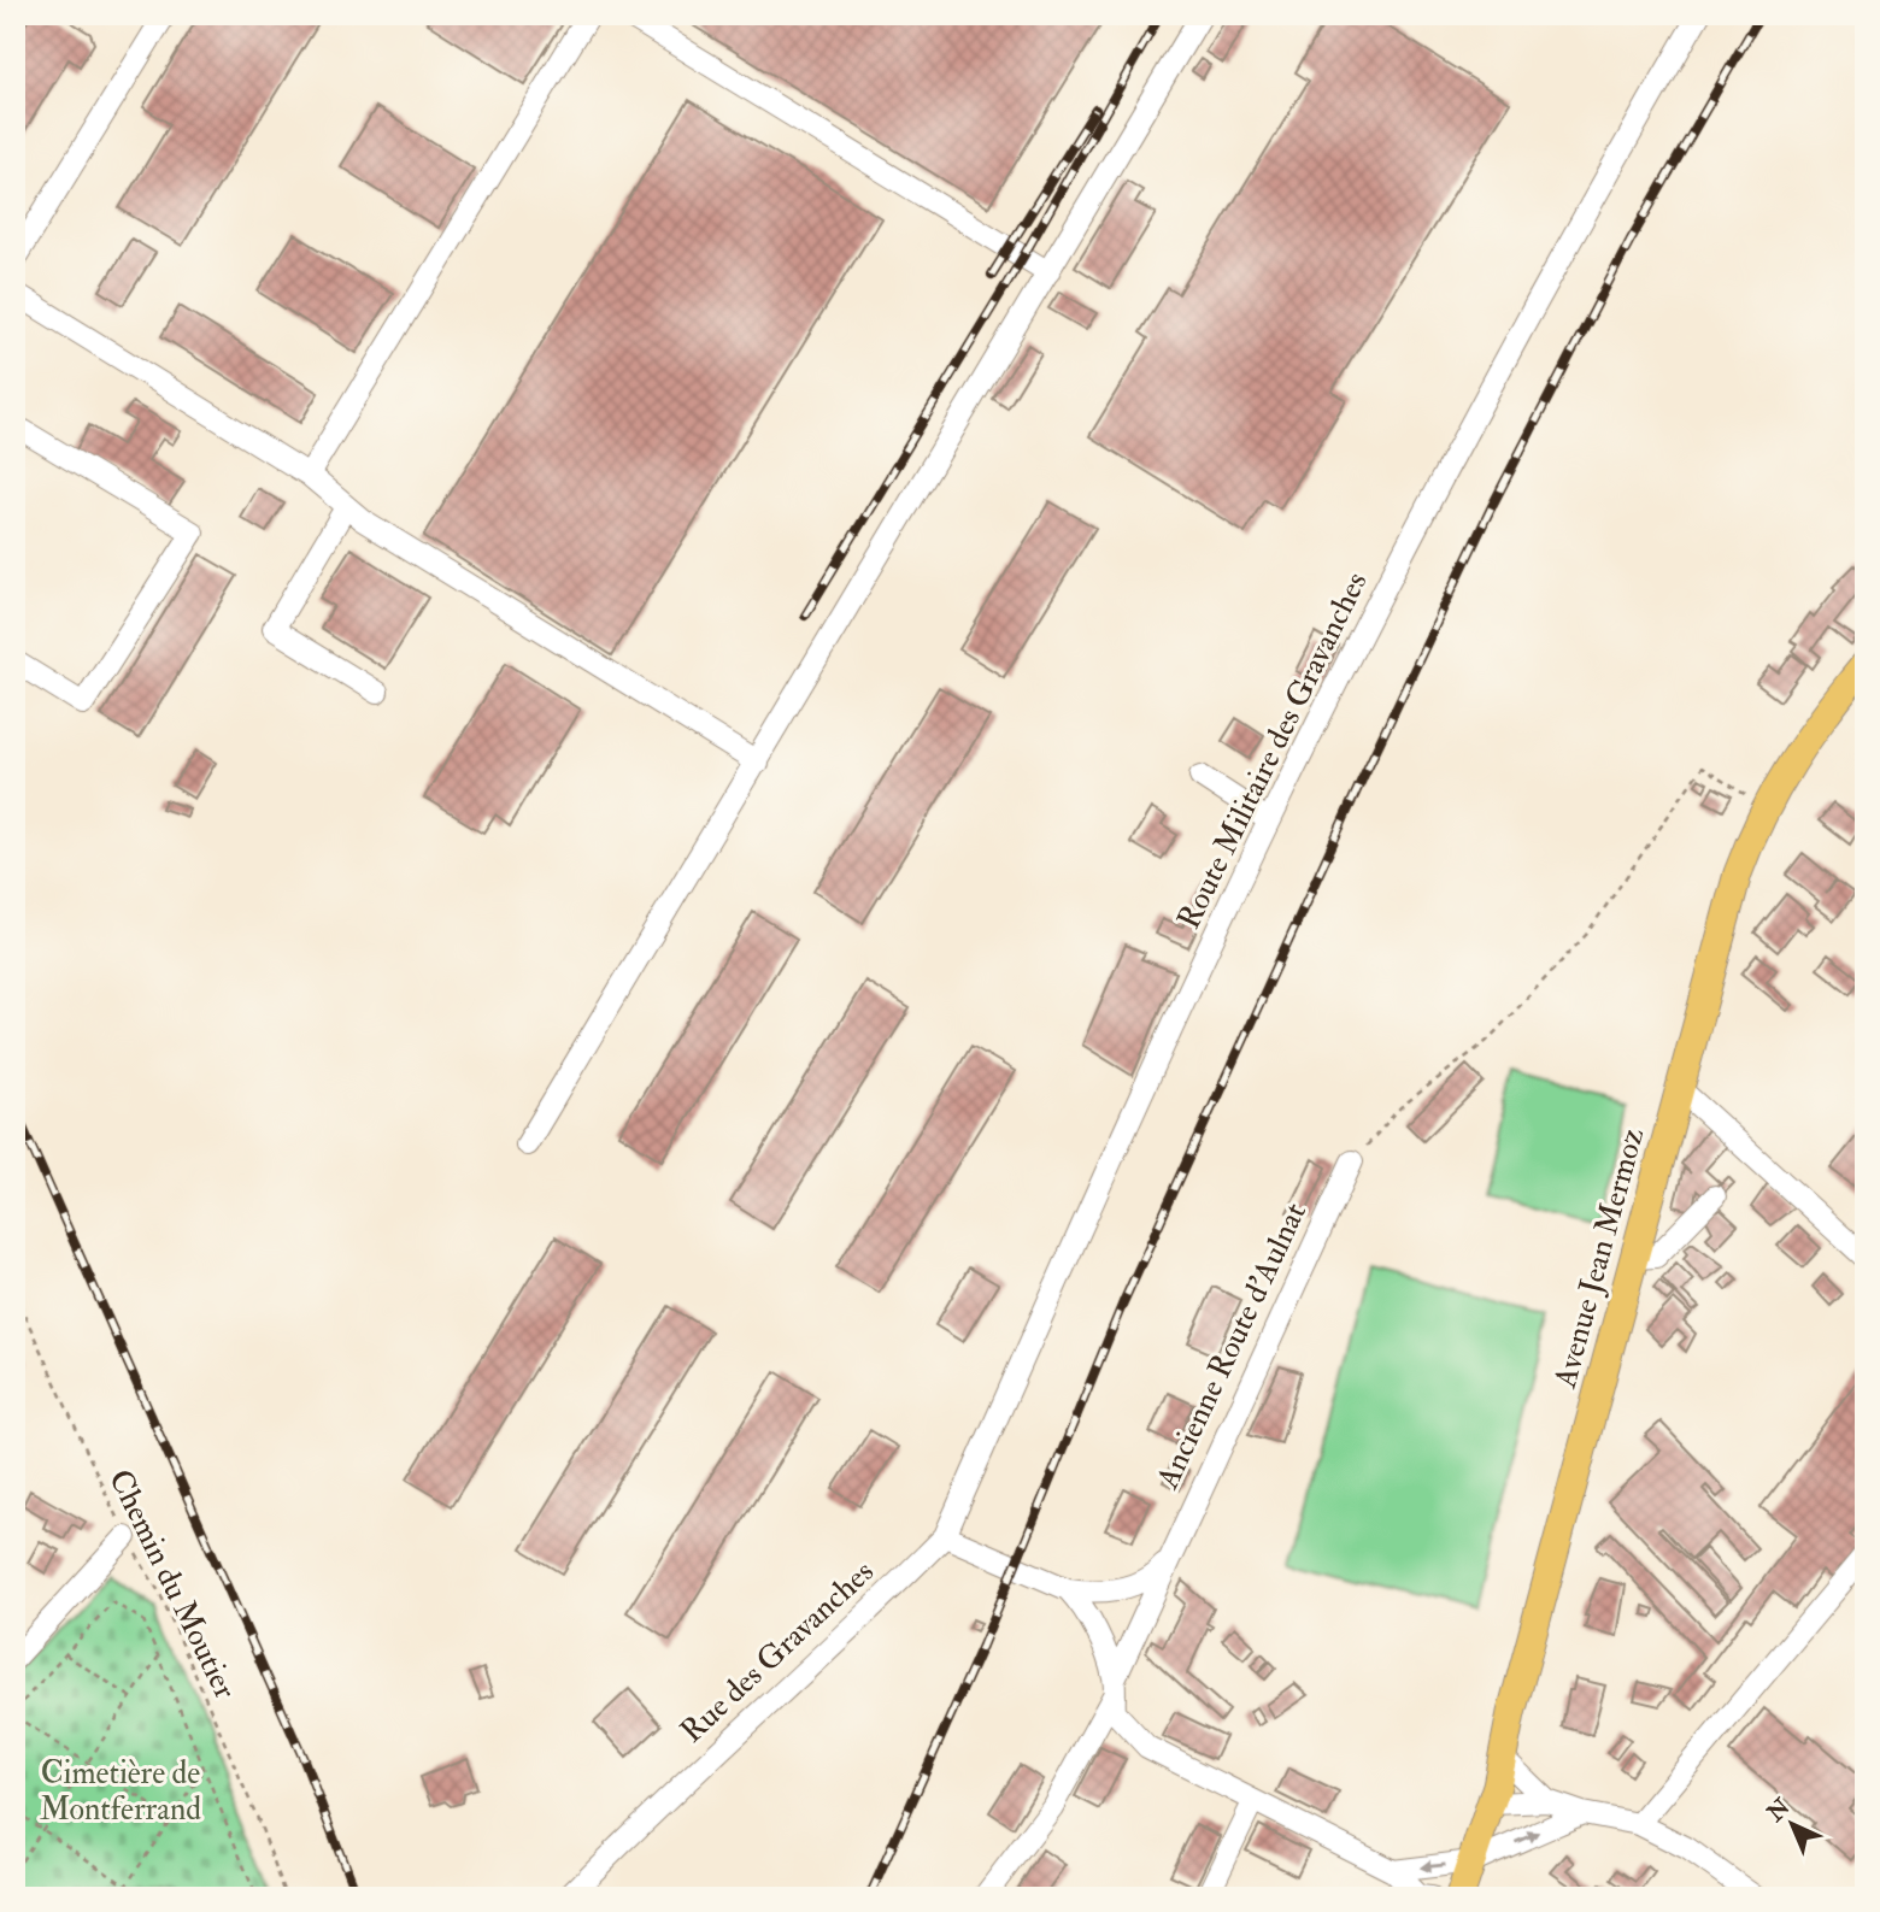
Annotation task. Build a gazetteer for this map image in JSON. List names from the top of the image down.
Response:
{
  "streets": {
    "main road": ["Avenue Jean Mermoz"],
    "street": ["Route Militaire des Gravanches", "Ancienne Route d'Aulnat", "Rue des Gravanches"],
    "path": ["Chemin du Moutier"]
  },
  "crossings": [
    ["Route Militaire des Gravanches", "Rue des Gravanches"]
  ],
  "parks": ["Cimetière de Montferrand"],
  "north": "top left"
}
